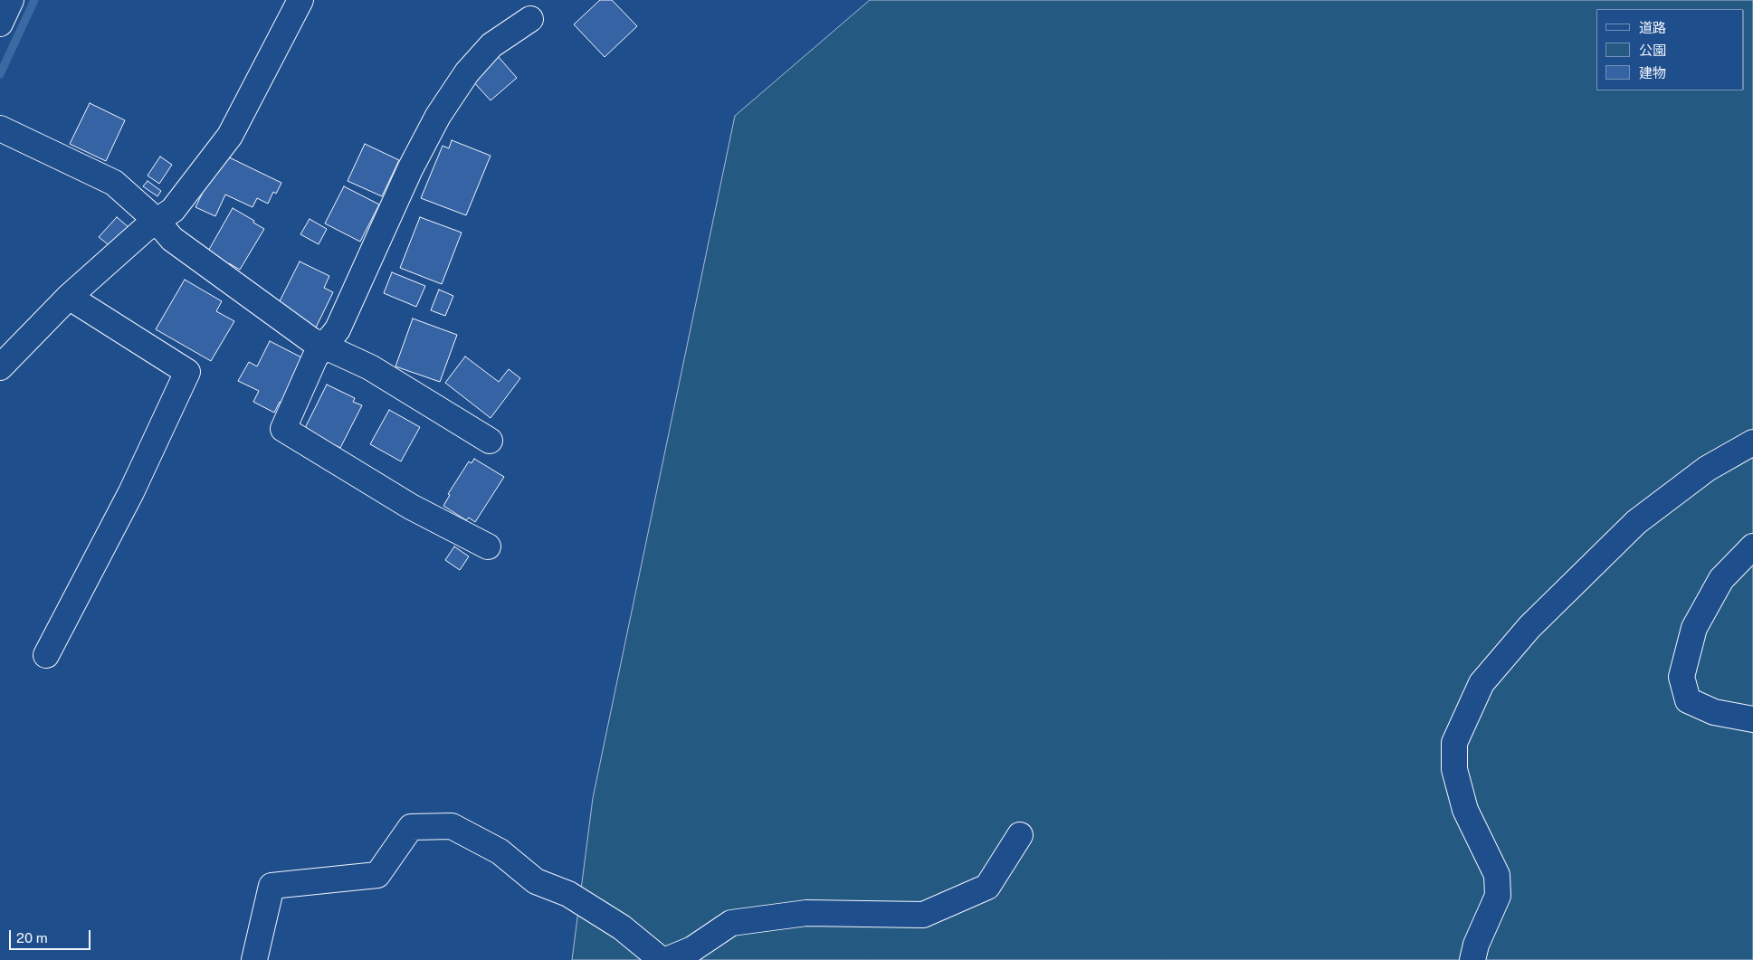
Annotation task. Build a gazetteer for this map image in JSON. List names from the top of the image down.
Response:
{
  "legend": ["道路", "公園", "建物"],
  "scale_bar": "20 m"
}
